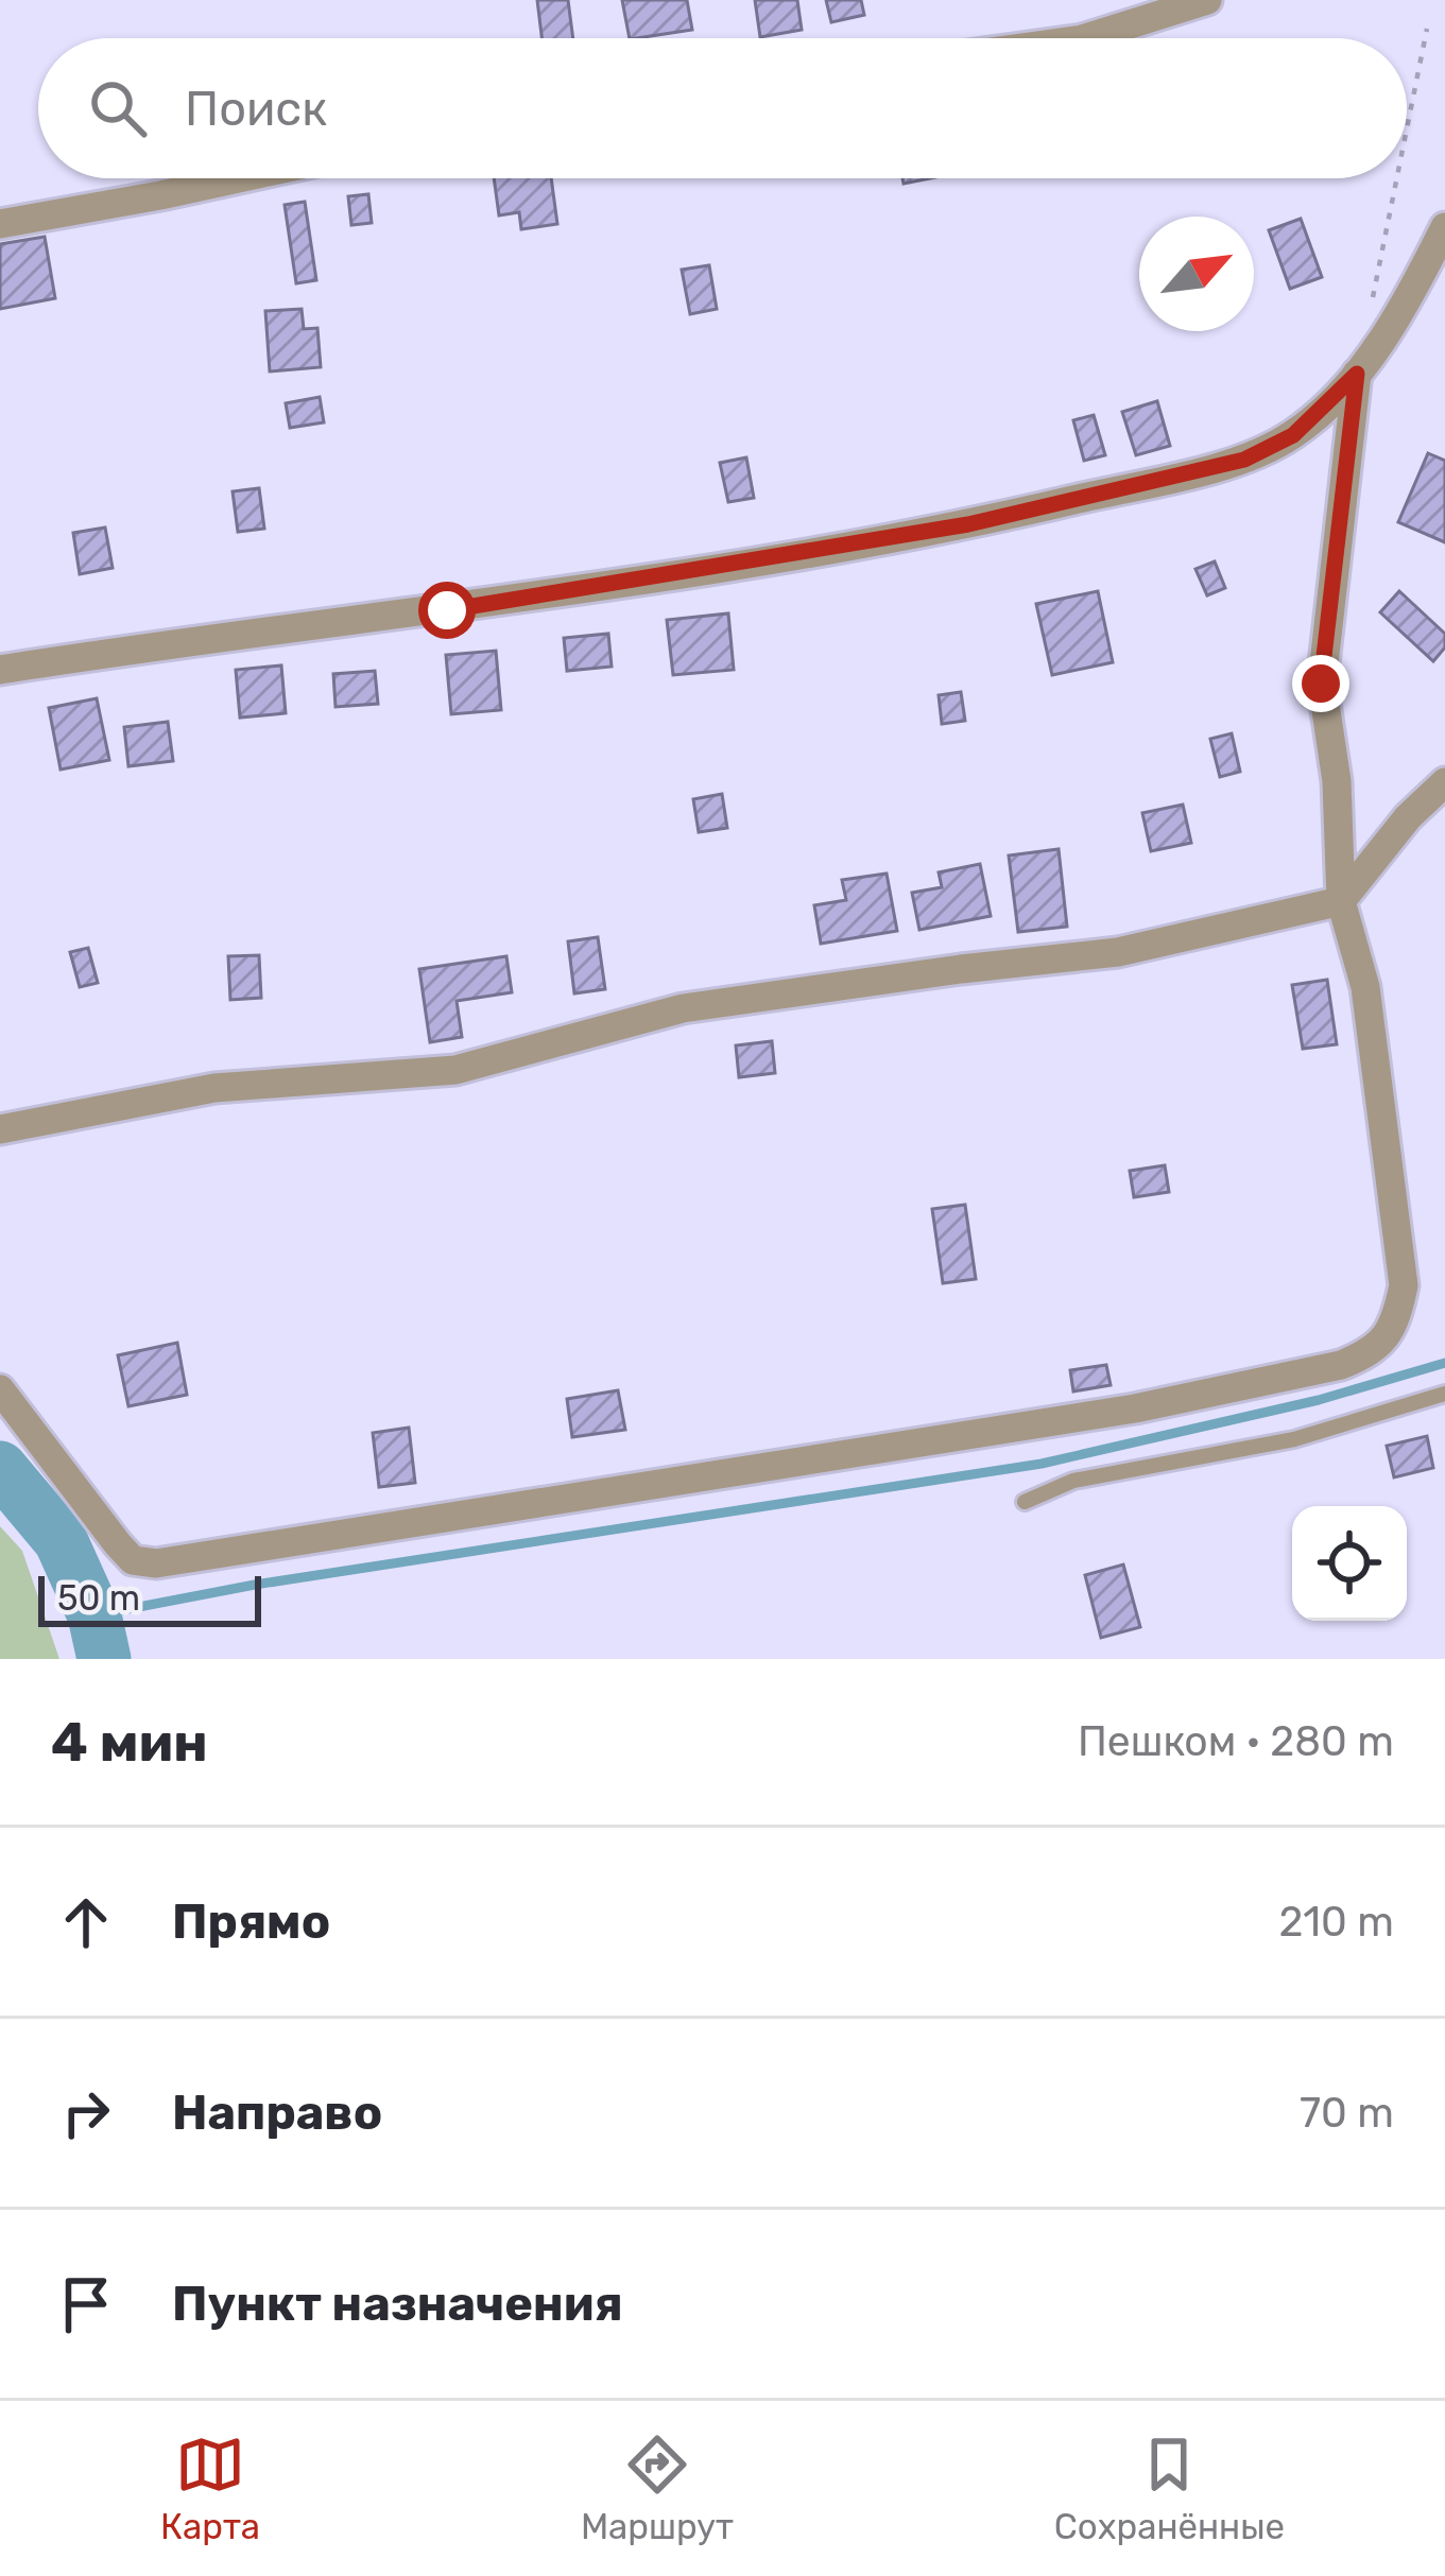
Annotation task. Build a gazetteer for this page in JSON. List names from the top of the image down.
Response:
{
  "scale_bar": "50 m",
  "north": "top right",
  "page": {
    "search": "Поиск",
    "scale": "50 m",
    "heading": ["4 мин", "Пешком · 280 m"],
    "list": [
      ["Прямо", "210 m"],
      ["Направо", "70 m"],
      "Пункт назначения"
    ],
    "nav": ["Карта", "Маршрут", "Сохранённые"]
  }
}
